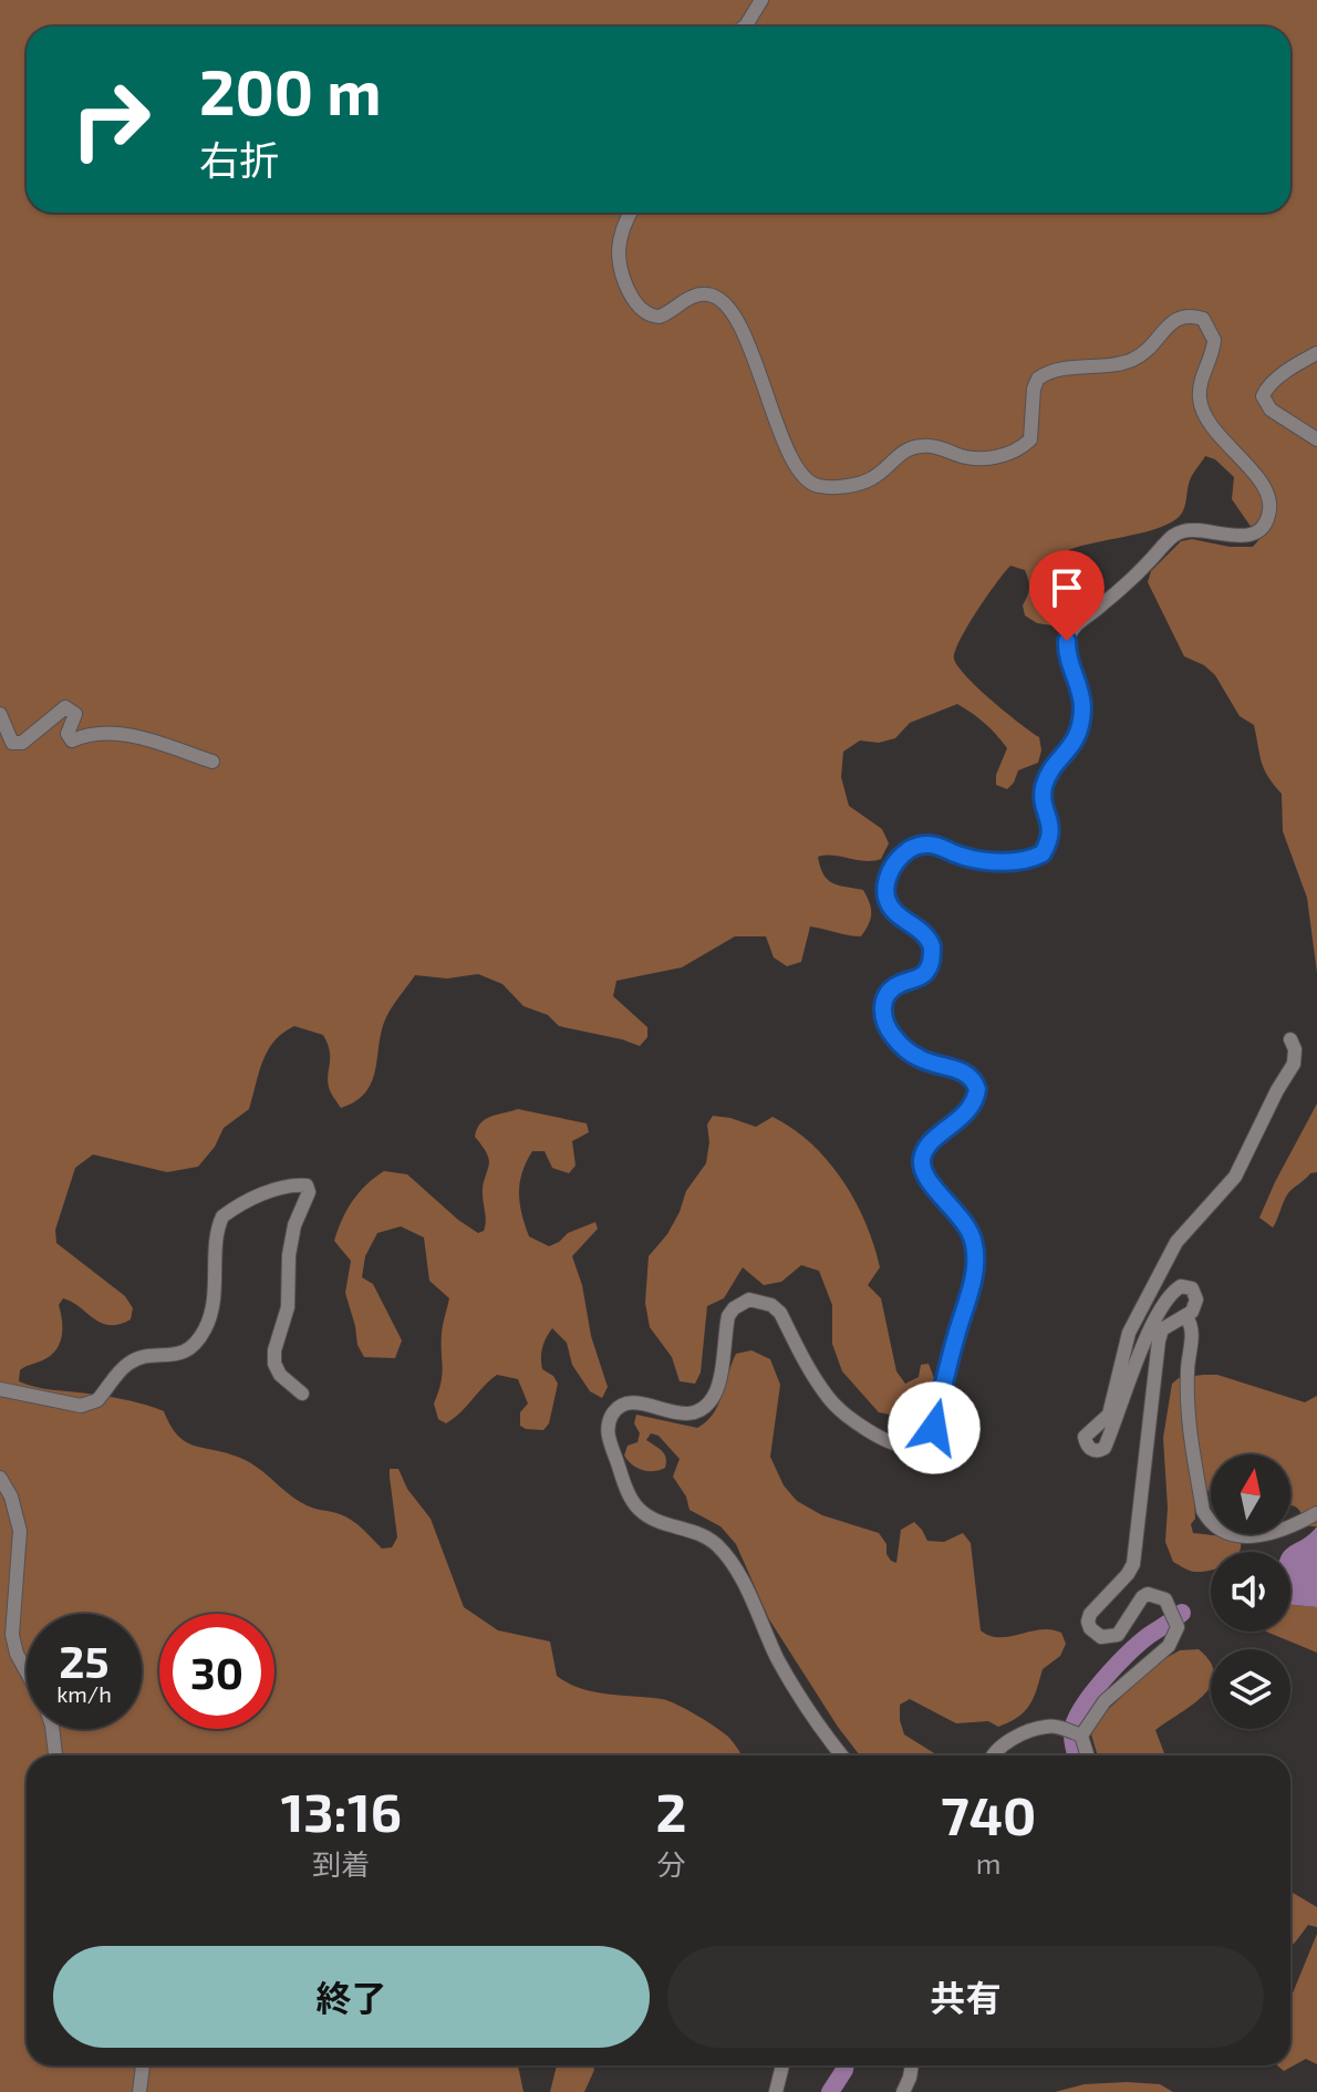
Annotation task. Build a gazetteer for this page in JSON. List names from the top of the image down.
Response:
{
  "north": "top",
  "page": {
    "turn": ["200 m", "右折"],
    "speed": "25 km/h",
    "limit": "30",
    "eta": [
      "13:16",
      "到着",
      "2",
      "分",
      "740",
      "m"
    ],
    "buttons": ["終了", "共有"]
  }
}
